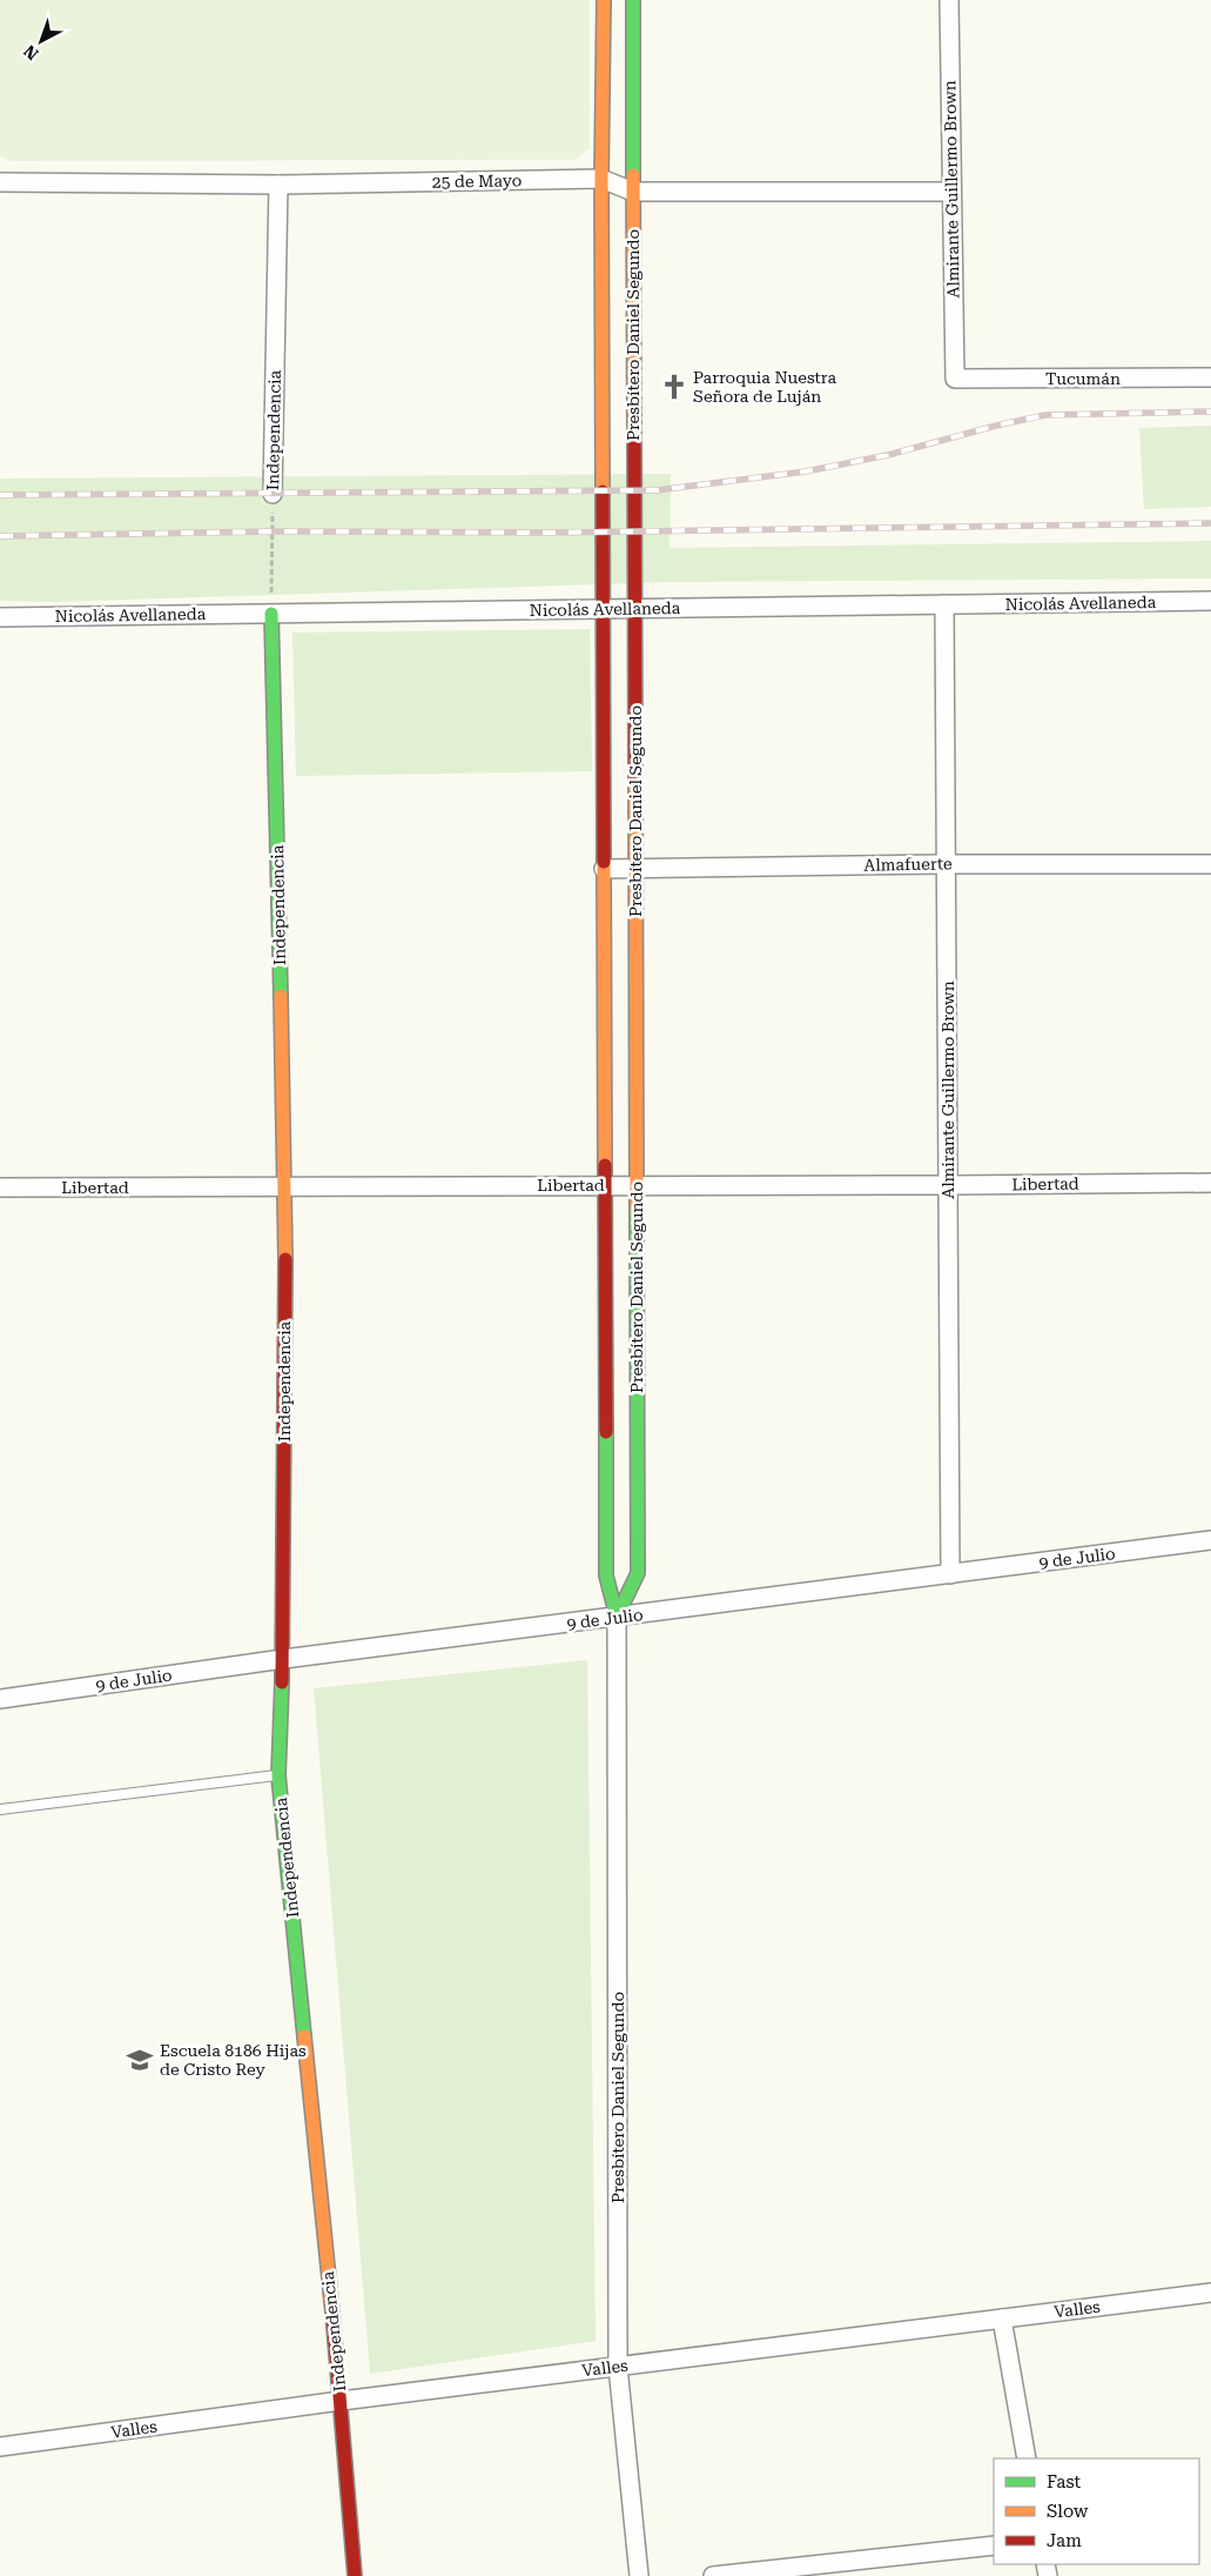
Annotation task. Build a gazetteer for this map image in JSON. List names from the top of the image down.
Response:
{
  "streets": {
    "main road": ["Presbítero Daniel Segundo", "Independencia"],
    "street": [
      "25 de Mayo",
      "Almirante Guillermo Brown",
      "Tucumán",
      "Nicolás Avellaneda",
      "Almafuerte",
      "Libertad",
      "9 de Julio",
      "Valles"
    ]
  },
  "crossings": [
    ["25 de Mayo", "Almirante Guillermo Brown"],
    ["25 de Mayo", "Presbítero Daniel Segundo"],
    ["25 de Mayo", "Independencia"],
    ["Almirante Guillermo Brown", "Tucumán"],
    ["Almirante Guillermo Brown", "Nicolás Avellaneda"],
    ["Almirante Guillermo Brown", "Almafuerte"],
    ["Almirante Guillermo Brown", "Libertad"],
    ["Almirante Guillermo Brown", "9 de Julio"],
    ["Presbítero Daniel Segundo", "Nicolás Avellaneda"],
    ["Presbítero Daniel Segundo", "Almafuerte"],
    ["Presbítero Daniel Segundo", "Libertad"],
    ["Presbítero Daniel Segundo", "9 de Julio"],
    ["Presbítero Daniel Segundo", "Valles"],
    ["Independencia", "Nicolás Avellaneda"],
    ["Independencia", "Libertad"],
    ["Independencia", "9 de Julio"],
    ["Independencia", "Valles"]
  ],
  "places": {
    "church": ["Parroquia Nuestra Señora de Luján"],
    "school or university": ["Escuela 8186 Hijas de Cristo Rey"]
  },
  "legend": ["Fast", "Slow", "Jam"],
  "north": "bottom left"
}
